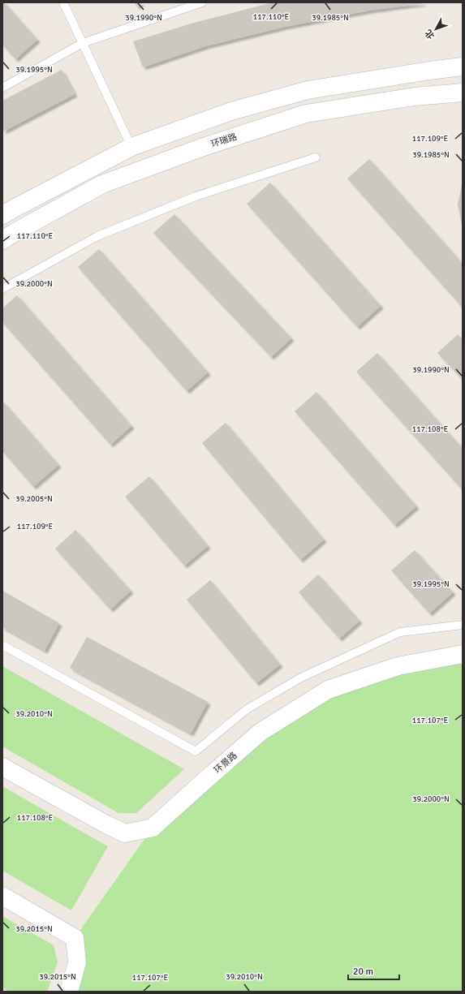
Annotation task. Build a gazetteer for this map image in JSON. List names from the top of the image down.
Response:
{
  "streets": {
    "main road": ["环瑞路", "环景路"]
  },
  "scale_bar": "20 m",
  "north": "bottom left",
  "coordinates": [
    "117.110°E",
    "39.1990°N",
    "39.1985°N",
    "39.1995°N",
    "117.109°E",
    "39.2000°N",
    "117.108°E",
    "39.2005°N",
    "39.2010°N",
    "117.107°E",
    "39.2015°N"
  ]
}
